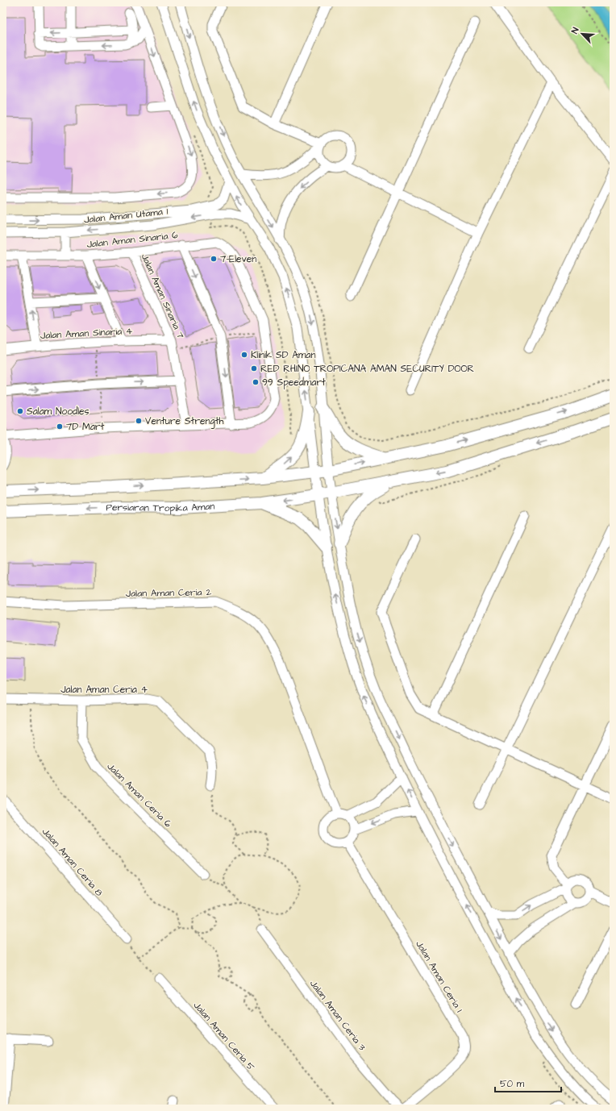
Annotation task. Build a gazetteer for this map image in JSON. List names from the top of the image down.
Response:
{
  "streets": {
    "main road": ["Persiaran Tropika Aman"],
    "street": [
      "Jalan Aman Utama 1",
      "Jalan Aman Sinaria 6",
      "Jalan Aman Sinaria 7",
      "Jalan Aman Sinaria 4",
      "Jalan Aman Ceria 2",
      "Jalan Aman Ceria 4",
      "Jalan Aman Ceria 6",
      "Jalan Aman Ceria 8",
      "Jalan Aman Ceria 1",
      "Jalan Aman Ceria 3",
      "Jalan Aman Ceria 5"
    ]
  },
  "crossings": [
    ["Jalan Aman Sinaria 6", "Jalan Aman Sinaria 7"],
    ["Jalan Aman Sinaria 7", "Jalan Aman Sinaria 4"],
    ["Jalan Aman Ceria 2", "Jalan Aman Ceria 1"],
    ["Jalan Aman Ceria 4", "Jalan Aman Ceria 6"],
    ["Jalan Aman Ceria 1", "Jalan Aman Ceria 3"]
  ],
  "places": [
    "7-Eleven",
    "Klinik SD Aman",
    "RED RHINO TROPICANA AMAN SECURITY DOOR",
    "99 Speedmart",
    "Salam Noodles",
    "Venture Strength",
    "7D Mart"
  ],
  "scale_bar": "50 m",
  "north": "top left"
}
